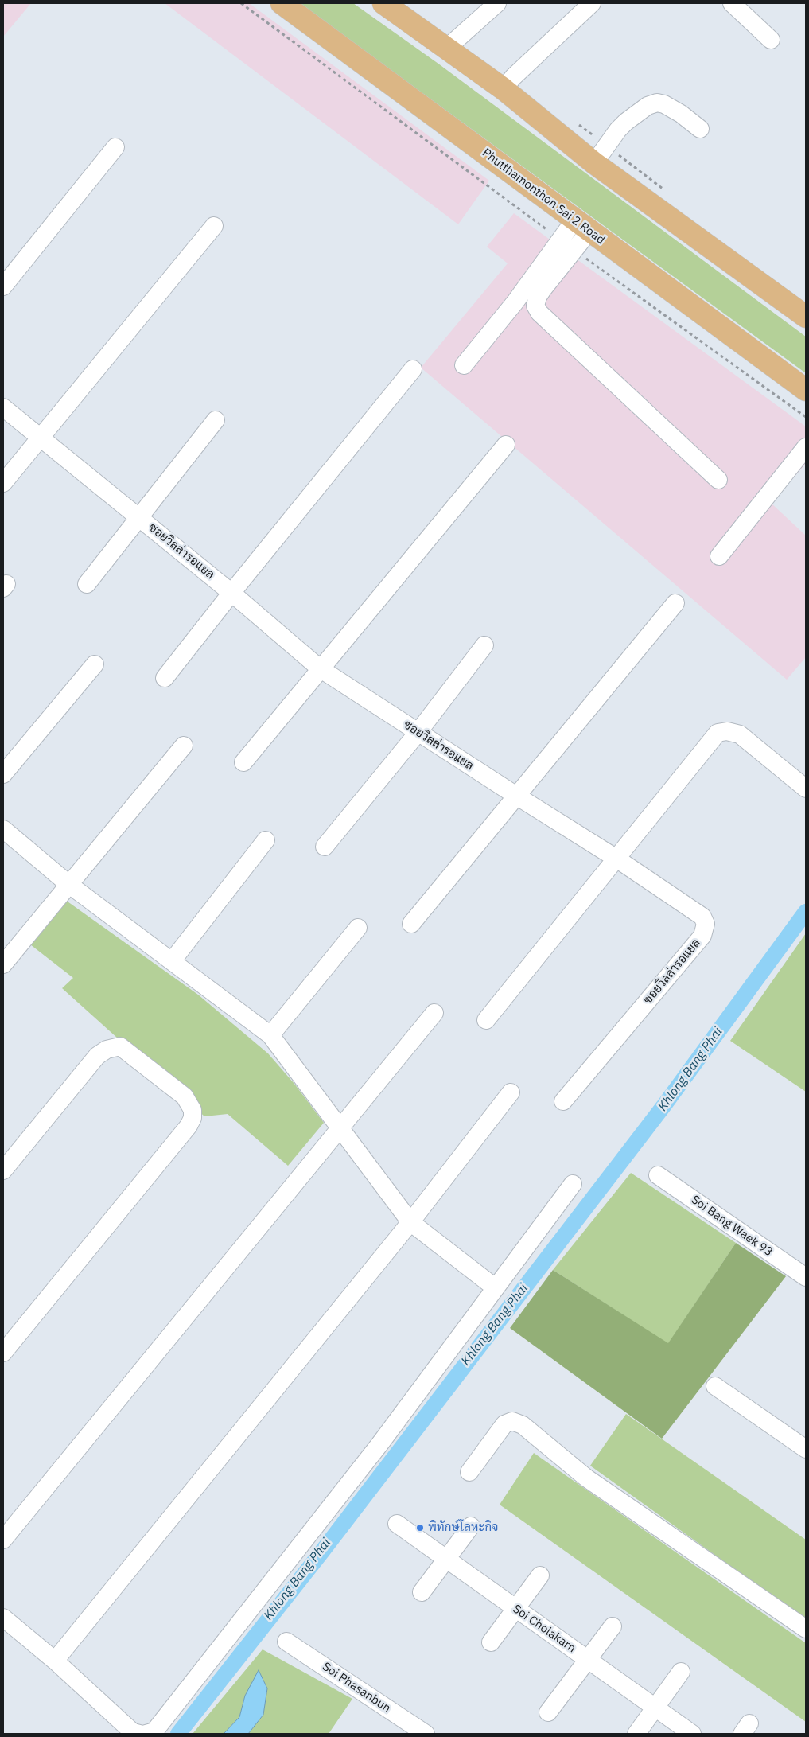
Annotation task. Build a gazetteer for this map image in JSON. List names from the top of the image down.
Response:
{
  "streets": {
    "main road": ["Phutthamonthon Sai 2 Road"],
    "street": [
      "ซอยวิลล่ารอแยล",
      "Soi Bang Waek 93",
      "Soi Cholakarn",
      "Soi Phasanbun"
    ]
  },
  "water": ["Khlong Bang Phai"],
  "places": ["พิทักษ์โลหะกิจ"]
}
